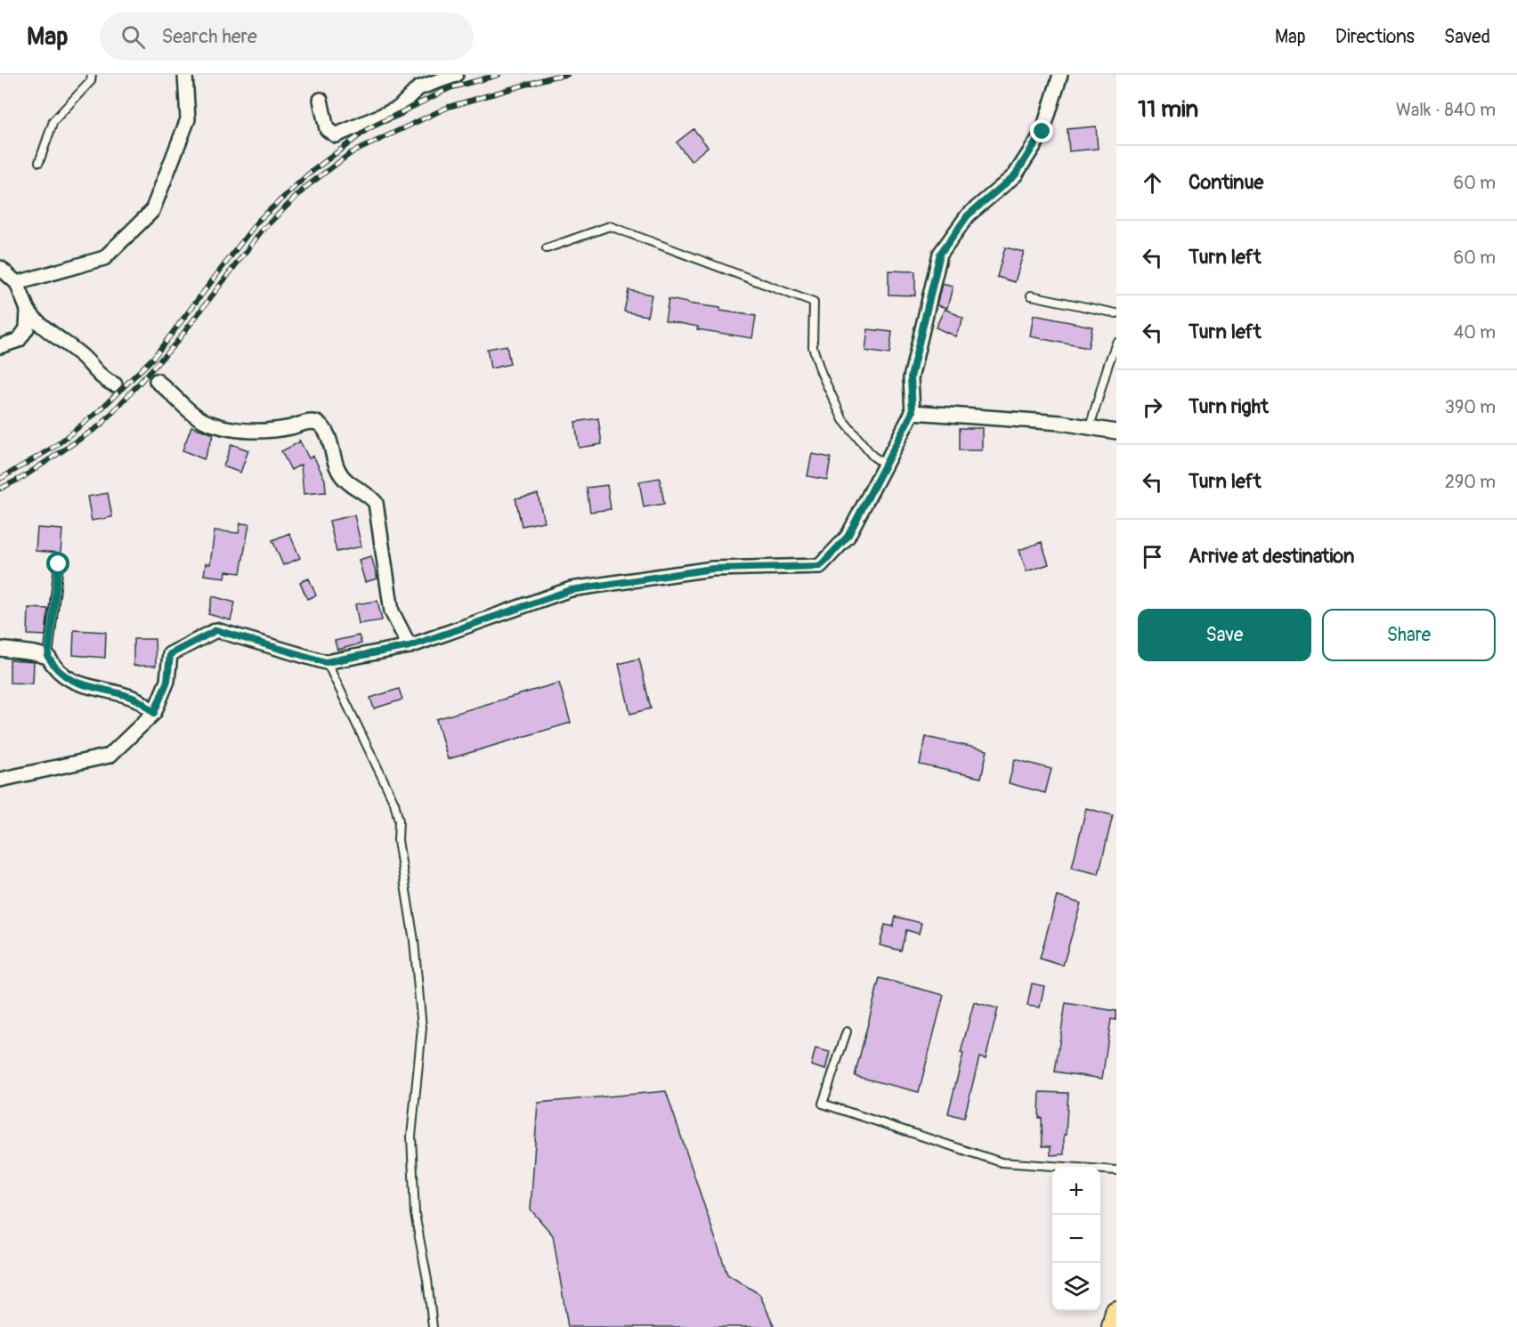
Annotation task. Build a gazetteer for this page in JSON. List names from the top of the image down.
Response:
{
  "page": {
    "header": "Map",
    "search": "Search here",
    "nav": ["Map", "Directions", "Saved"],
    "heading": ["11 min", "Walk · 840 m"],
    "list": [
      ["Continue", "60 m"],
      ["Turn left", "60 m"],
      ["Turn left", "40 m"],
      ["Turn right", "390 m"],
      ["Turn left", "290 m"],
      "Arrive at destination"
    ],
    "buttons": ["Save", "Share"],
    "map_buttons": ["+", "−"]
  }
}
